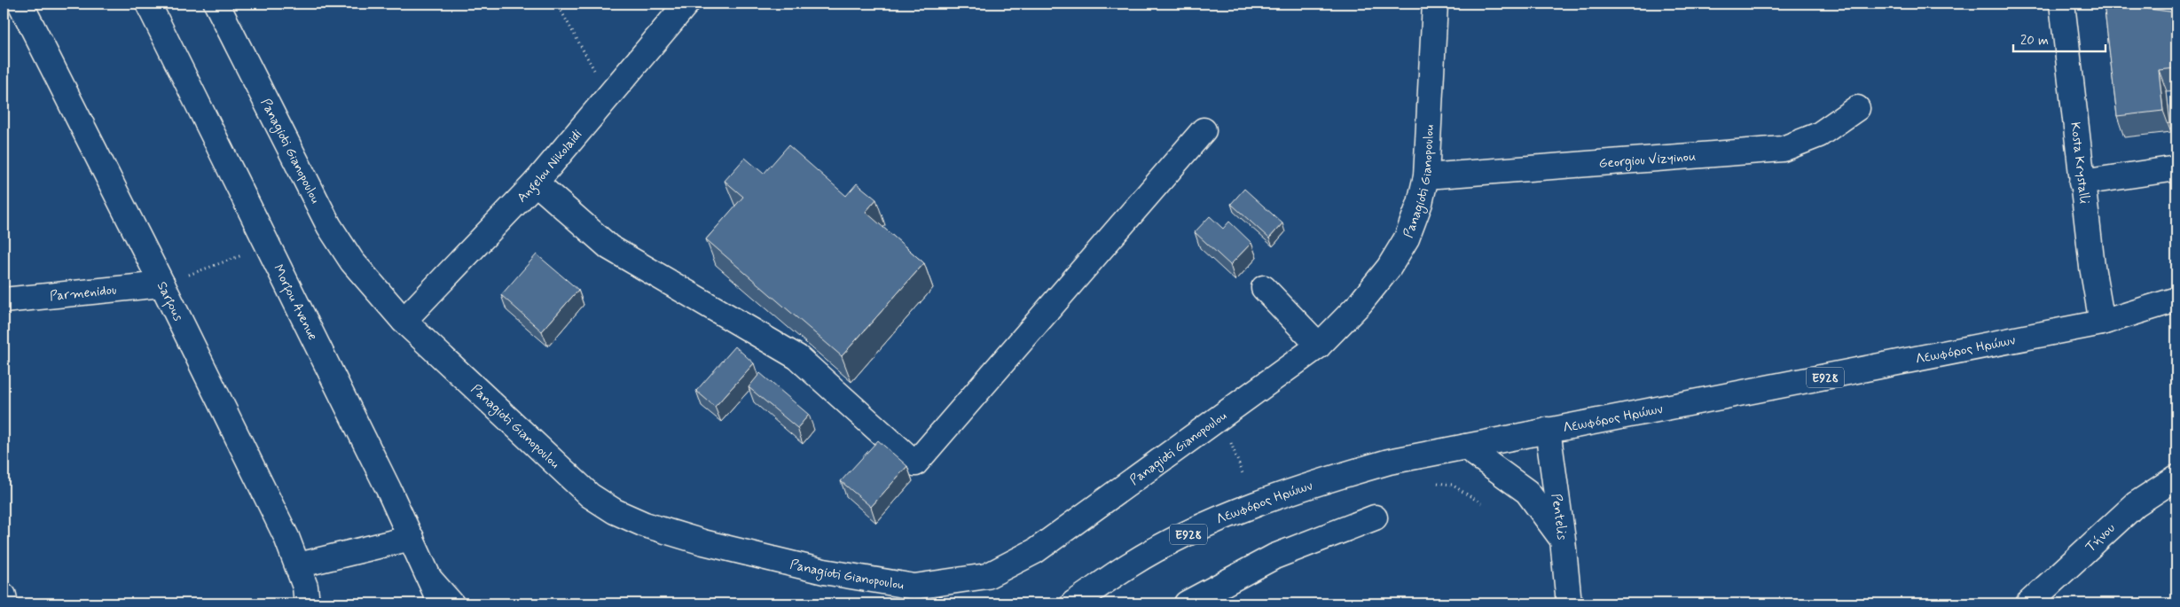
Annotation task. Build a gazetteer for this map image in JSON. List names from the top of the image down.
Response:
{
  "streets": {
    "street": [
      "Panagioti Gianopoulou",
      "Georgiou Vizyinou",
      "Kosta Krystalli",
      "Angelou Nikolaidi",
      "Parmenidou",
      "Sarfous",
      "Morfou Avenue",
      "Λεωφόρος Ηρώων",
      "E928",
      "Pentelis",
      "Τήνου"
    ]
  },
  "crossings": [
    ["Panagioti Gianopoulou", "Georgiou Vizyinou"],
    ["Panagioti Gianopoulou", "Angelou Nikolaidi"],
    ["Kosta Krystalli", "Λεωφόρος Ηρώων"],
    ["Parmenidou", "Sarfous"],
    ["Λεωφόρος Ηρώων", "Pentelis"]
  ],
  "scale_bar": "20 m"
}
